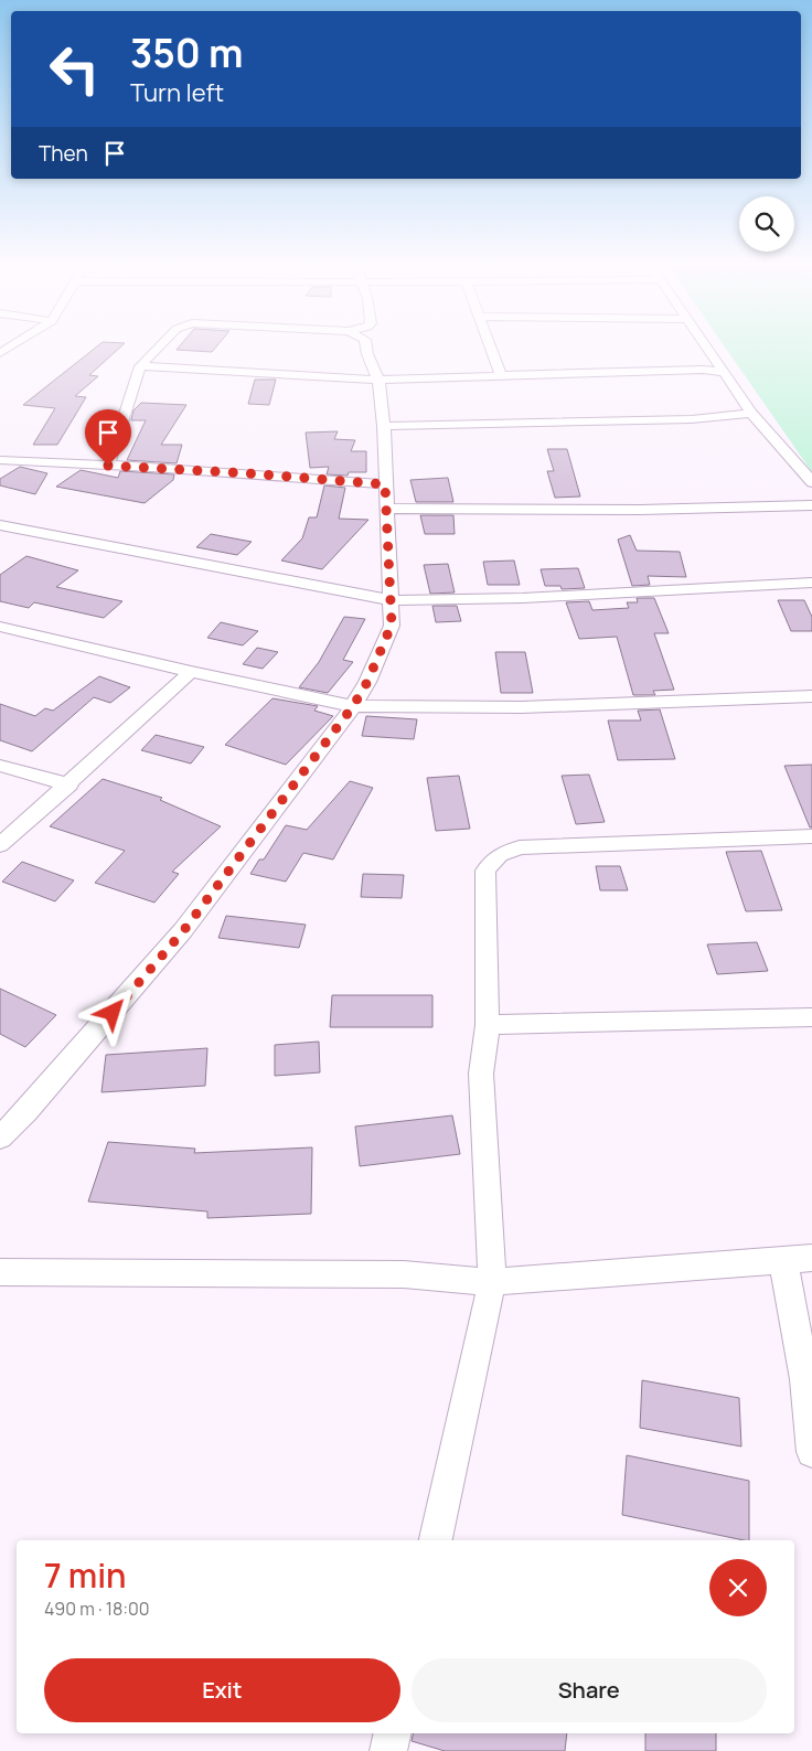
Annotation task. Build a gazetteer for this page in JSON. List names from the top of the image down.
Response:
{
  "page": {
    "turn": ["350 m", "Turn left"],
    "then": "Then",
    "heading": ["7 min", "490 m · 18:00"],
    "buttons": ["Exit", "Share"]
  }
}
